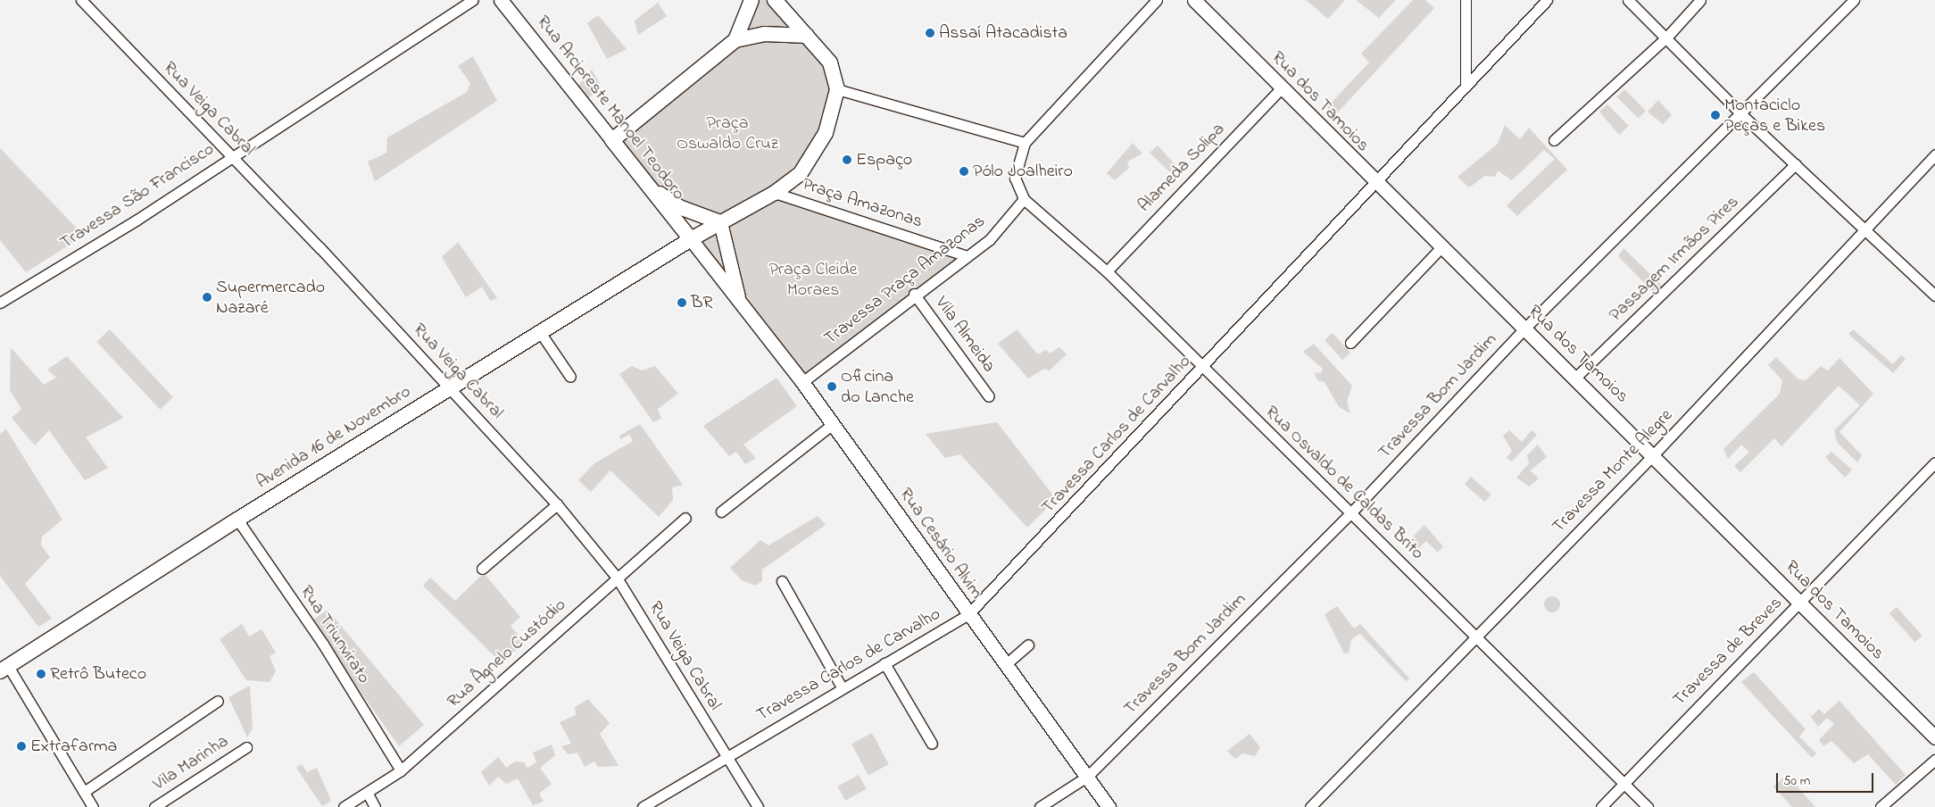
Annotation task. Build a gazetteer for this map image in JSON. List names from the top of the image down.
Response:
{
  "streets": {
    "main road": ["Rua Arcipreste Manoel Teodoro", "Avenida 16 de Novembro"],
    "street": [
      "Rua dos Tamoios",
      "Rua Veiga Cabral",
      "Alameda Solipa",
      "Travessa São Francisco",
      "Praça Amazonas",
      "Passagem Irmãos Pires",
      "Travessa Praça Amazonas",
      "Vila Almeida",
      "Travessa Bom Jardim",
      "Travessa Carlos de Carvalho",
      "Travessa Monte Alegre",
      "Rua Osvaldo de Caldas Brito",
      "Rua Cesário Alvim",
      "Rua Triunvirato",
      "Travessa de Breves",
      "Rua Âgnelo Custódio",
      "Vila Marinha"
    ]
  },
  "crossings": [
    ["Rua dos Tamoios", "Alameda Solipa"],
    ["Rua dos Tamoios", "Passagem Irmãos Pires"],
    ["Rua dos Tamoios", "Travessa Bom Jardim"],
    ["Rua dos Tamoios", "Travessa Carlos de Carvalho"],
    ["Rua dos Tamoios", "Travessa Monte Alegre"],
    ["Rua dos Tamoios", "Travessa de Breves"],
    ["Rua Arcipreste Manoel Teodoro", "Avenida 16 de Novembro"],
    ["Rua Arcipreste Manoel Teodoro", "Rua Cesário Alvim"],
    ["Rua Veiga Cabral", "Travessa São Francisco"],
    ["Rua Veiga Cabral", "Travessa Carlos de Carvalho"],
    ["Rua Veiga Cabral", "Avenida 16 de Novembro"],
    ["Rua Veiga Cabral", "Rua Âgnelo Custódio"],
    ["Alameda Solipa", "Rua Osvaldo de Caldas Brito"],
    ["Praça Amazonas", "Travessa Praça Amazonas"],
    ["Praça Amazonas", "Avenida 16 de Novembro"],
    ["Travessa Praça Amazonas", "Vila Almeida"],
    ["Travessa Praça Amazonas", "Rua Osvaldo de Caldas Brito"],
    ["Travessa Praça Amazonas", "Rua Cesário Alvim"],
    ["Travessa Bom Jardim", "Rua Osvaldo de Caldas Brito"],
    ["Travessa Bom Jardim", "Rua Cesário Alvim"],
    ["Travessa Carlos de Carvalho", "Rua Osvaldo de Caldas Brito"],
    ["Travessa Carlos de Carvalho", "Rua Cesário Alvim"],
    ["Avenida 16 de Novembro", "Rua Cesário Alvim"],
    ["Avenida 16 de Novembro", "Rua Triunvirato"],
    ["Travessa Monte Alegre", "Rua Osvaldo de Caldas Brito"],
    ["Rua Osvaldo de Caldas Brito", "Travessa de Breves"],
    ["Rua Triunvirato", "Rua Âgnelo Custódio"]
  ],
  "parks": ["Praça Oswaldo Cruz", "Praça Cleide Moraes"],
  "places": [
    "Assaí Atacadista",
    "Montaciclo Peças e Bikes",
    "Espaço",
    "Pólo Joalheiro",
    "Supermercado Nazaré",
    "BR",
    "Oficina do Lanche",
    "Retrô Buteco",
    "Extrafarma"
  ],
  "scale_bar": "50 m"
}
